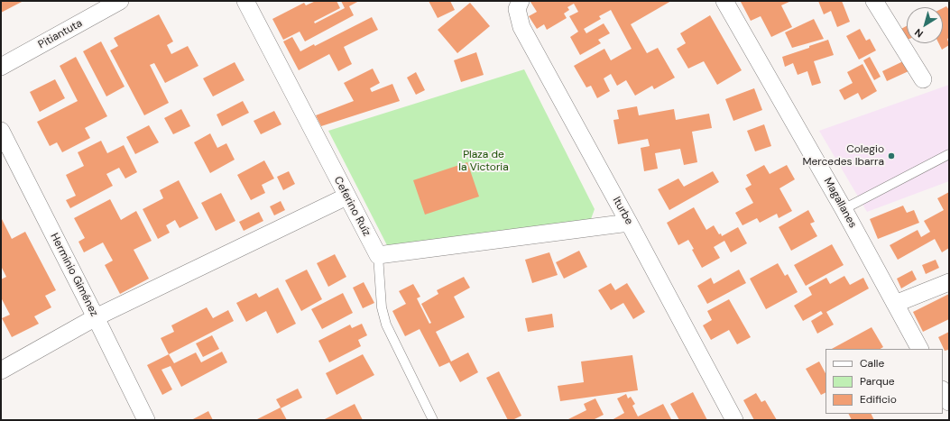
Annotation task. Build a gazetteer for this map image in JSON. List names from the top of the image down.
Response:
{
  "streets": {
    "street": [
      "Pitiantuta",
      "Magallanes",
      "Ceferino Ruíz",
      "Iturbe",
      "Herminio Giménez"
    ]
  },
  "parks": ["Plaza de la Victoria"],
  "places": ["Colegio Mercedes Ibarra"],
  "legend": ["Calle", "Parque", "Edificio"],
  "north": "bottom left"
}
